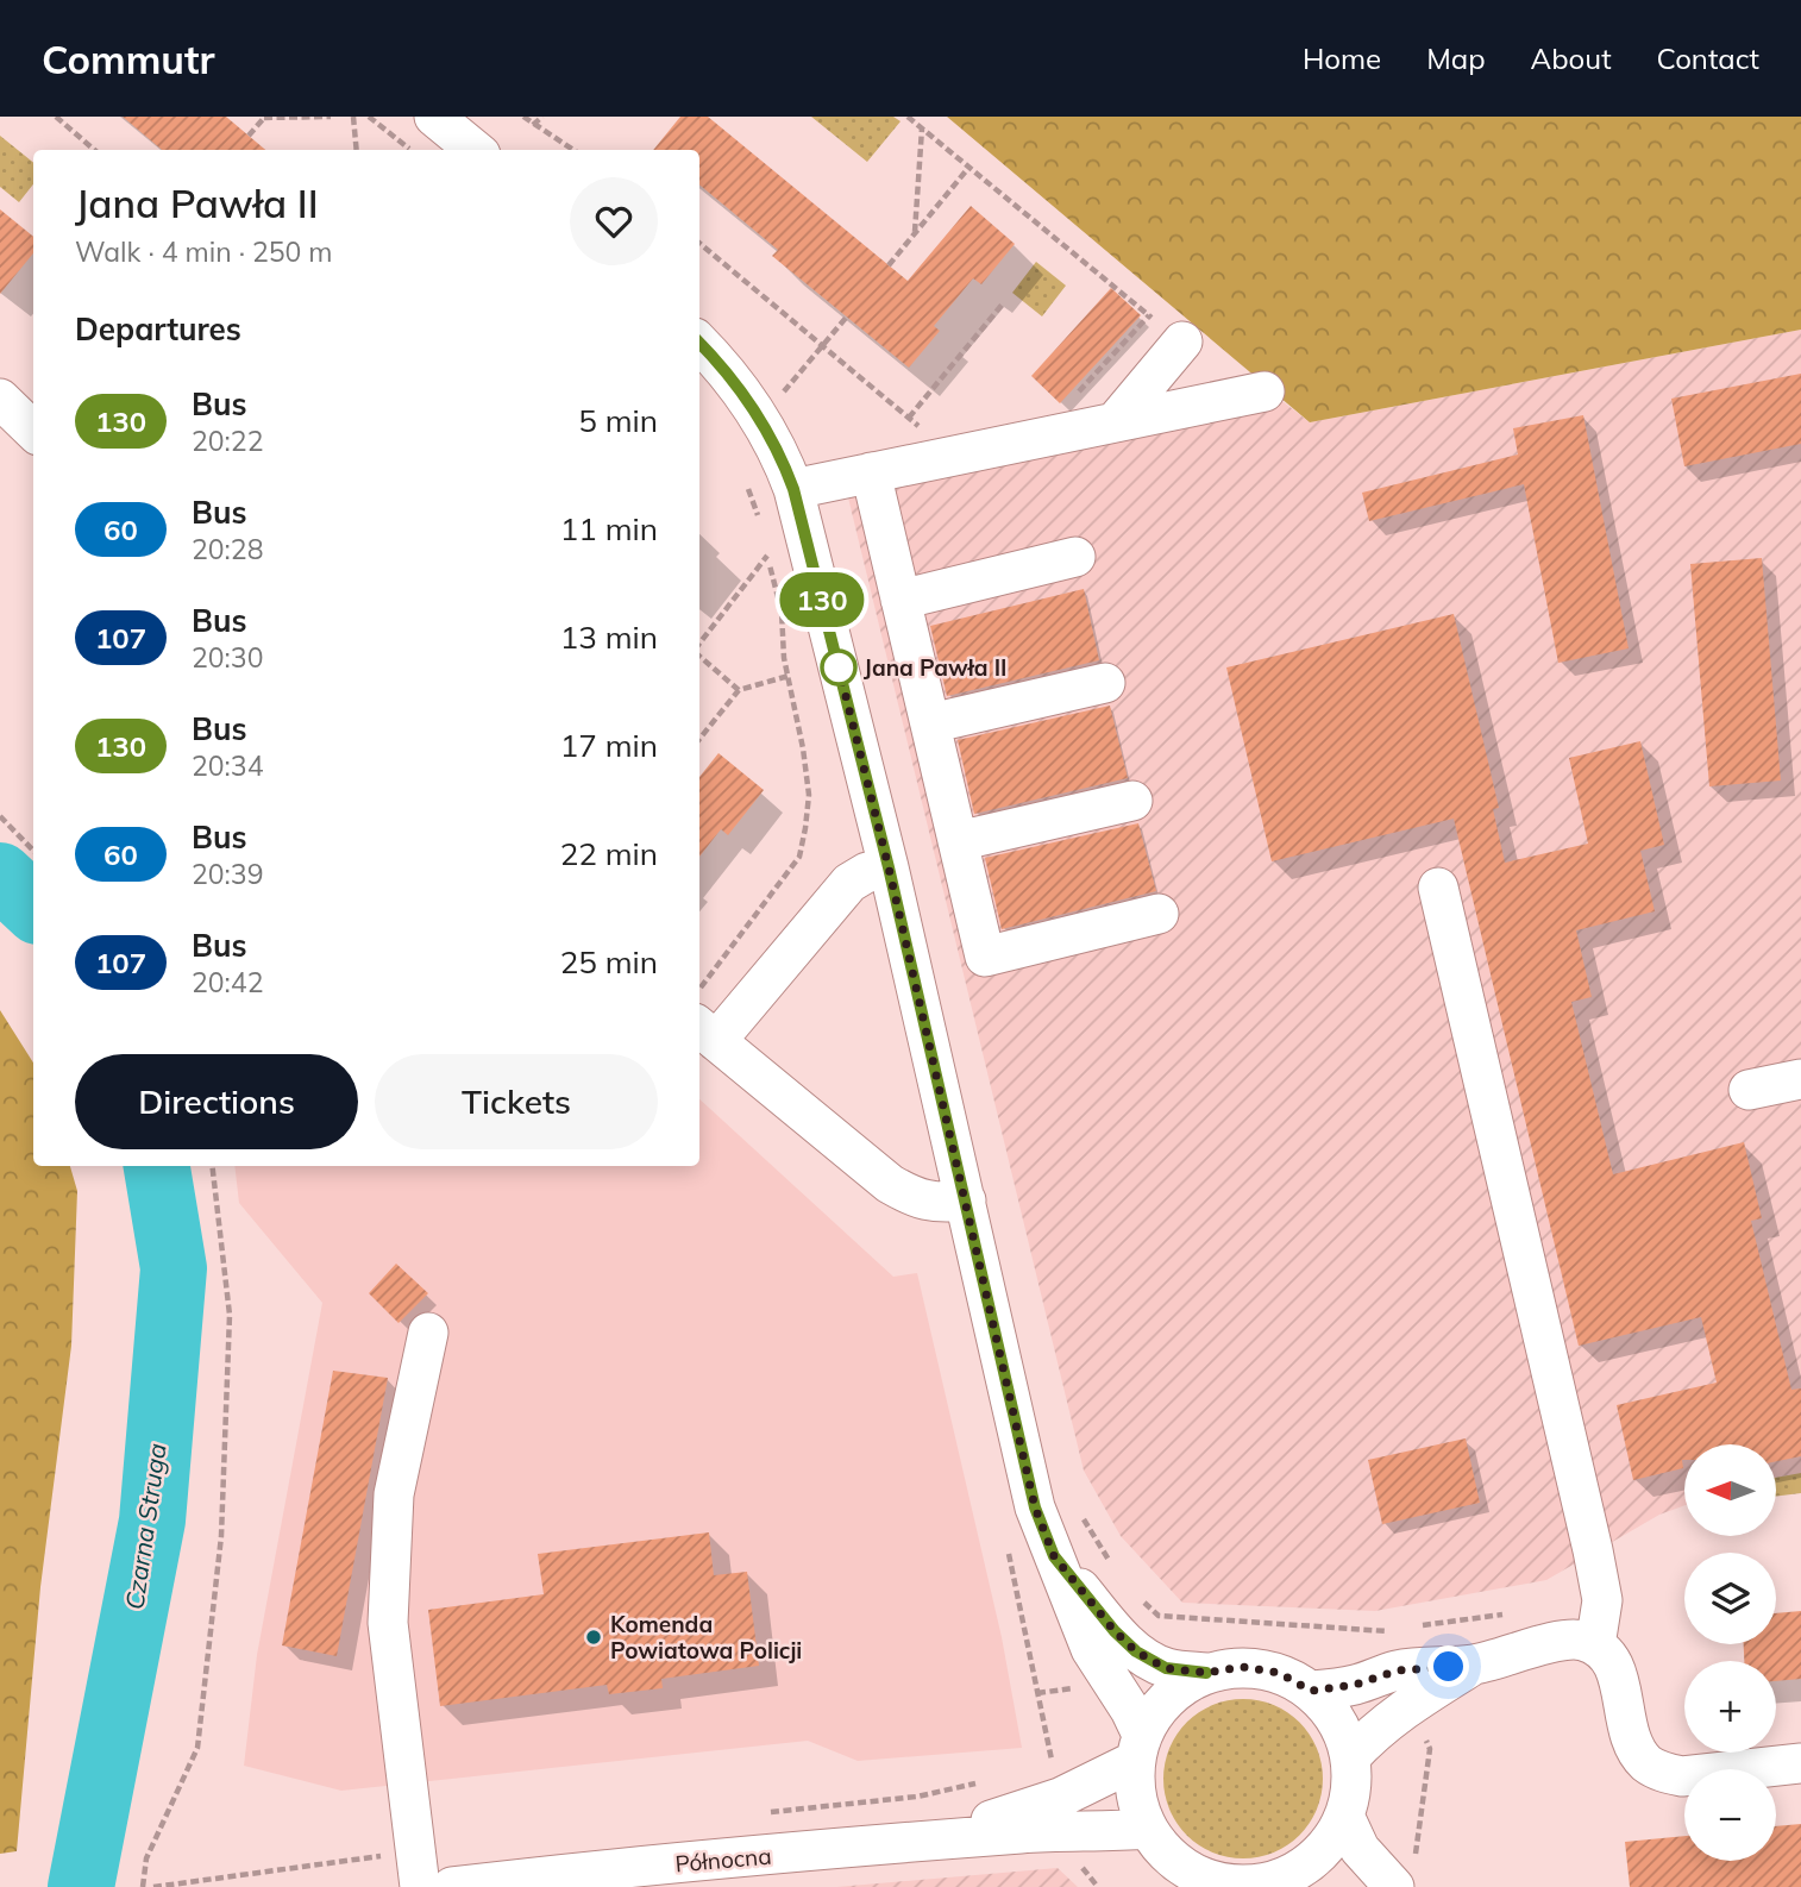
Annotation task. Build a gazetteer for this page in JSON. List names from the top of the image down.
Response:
{
  "streets": {
    "street": ["Północna"]
  },
  "water": ["Czarna Struga"],
  "places": ["Jana Pawła II", "Komenda Powiatowa Policji"],
  "lines": ["bus line 130"],
  "north": "left",
  "page": {
    "header": "Commutr",
    "nav": [
      "Home",
      "Map",
      "About",
      "Contact"
    ],
    "on_map": "130",
    "heading": [
      ["Jana Pawła II", "Walk · 4 min · 250 m"],
      "Departures"
    ],
    "list": [
      {
        "mark": "130",
        "name": "Bus",
        "note": "20:22",
        "value": "5 min"
      },
      {
        "mark": "60",
        "name": "Bus",
        "note": "20:28",
        "value": "11 min"
      },
      {
        "mark": "107",
        "name": "Bus",
        "note": "20:30",
        "value": "13 min"
      },
      {
        "mark": "130",
        "name": "Bus",
        "note": "20:34",
        "value": "17 min"
      },
      {
        "mark": "60",
        "name": "Bus",
        "note": "20:39",
        "value": "22 min"
      },
      {
        "mark": "107",
        "name": "Bus",
        "note": "20:42",
        "value": "25 min"
      }
    ],
    "buttons": ["Directions", "Tickets"],
    "map_buttons": ["+", "−"]
  }
}
